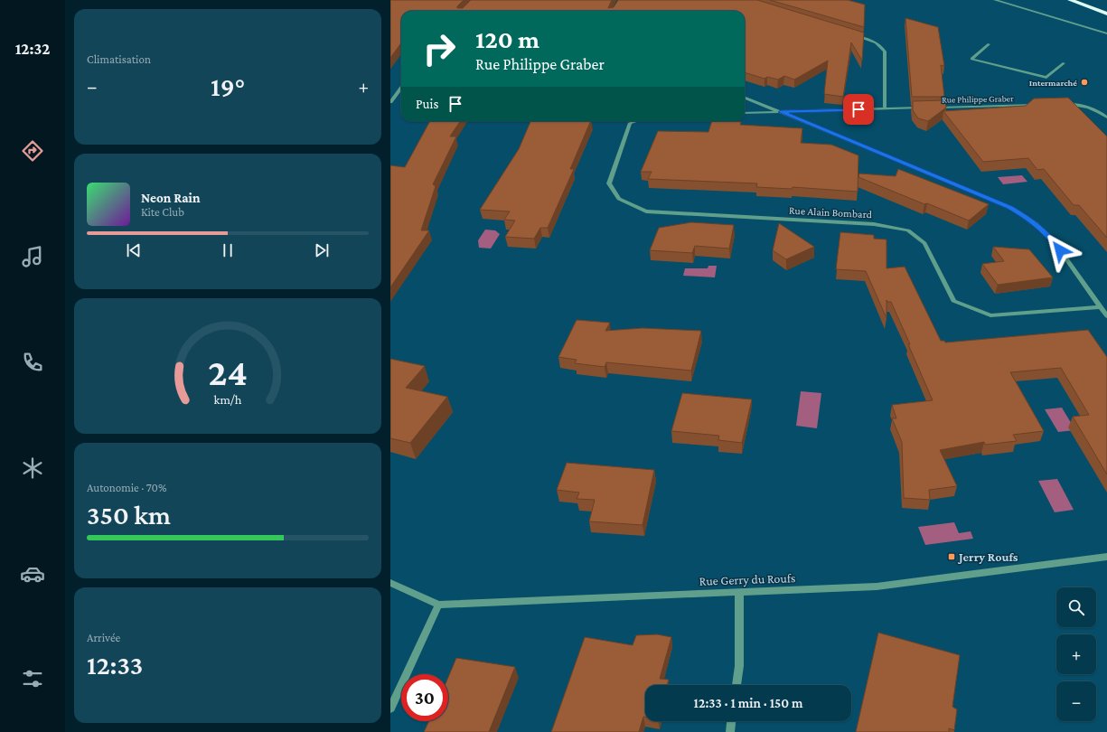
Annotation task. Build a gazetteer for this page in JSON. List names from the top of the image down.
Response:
{
  "streets": {
    "street": ["Rue Philippe Graber", "Rue Alain Bombard", "Rue Gerry du Roufs"]
  },
  "places": {
    "other": ["Intermarché"],
    "transit": ["Jerry Roufs"]
  },
  "page": {
    "tabs": "12:32",
    "tile": [
      "Climatisation",
      ["Autonomie · 70%", "350 km"],
      ["Arrivée", "12:33"]
    ],
    "turn": ["120 m", "Rue Philippe Graber"],
    "heat": ["−", "19°", "+"],
    "then": "Puis",
    "song": ["Neon Rain", "Kite Club"],
    "map_buttons": ["+", "−"],
    "limit": "30",
    "trip": "12:33 · 1 min · 150 m",
    "gauge": ["24", "km/h"]
  }
}
